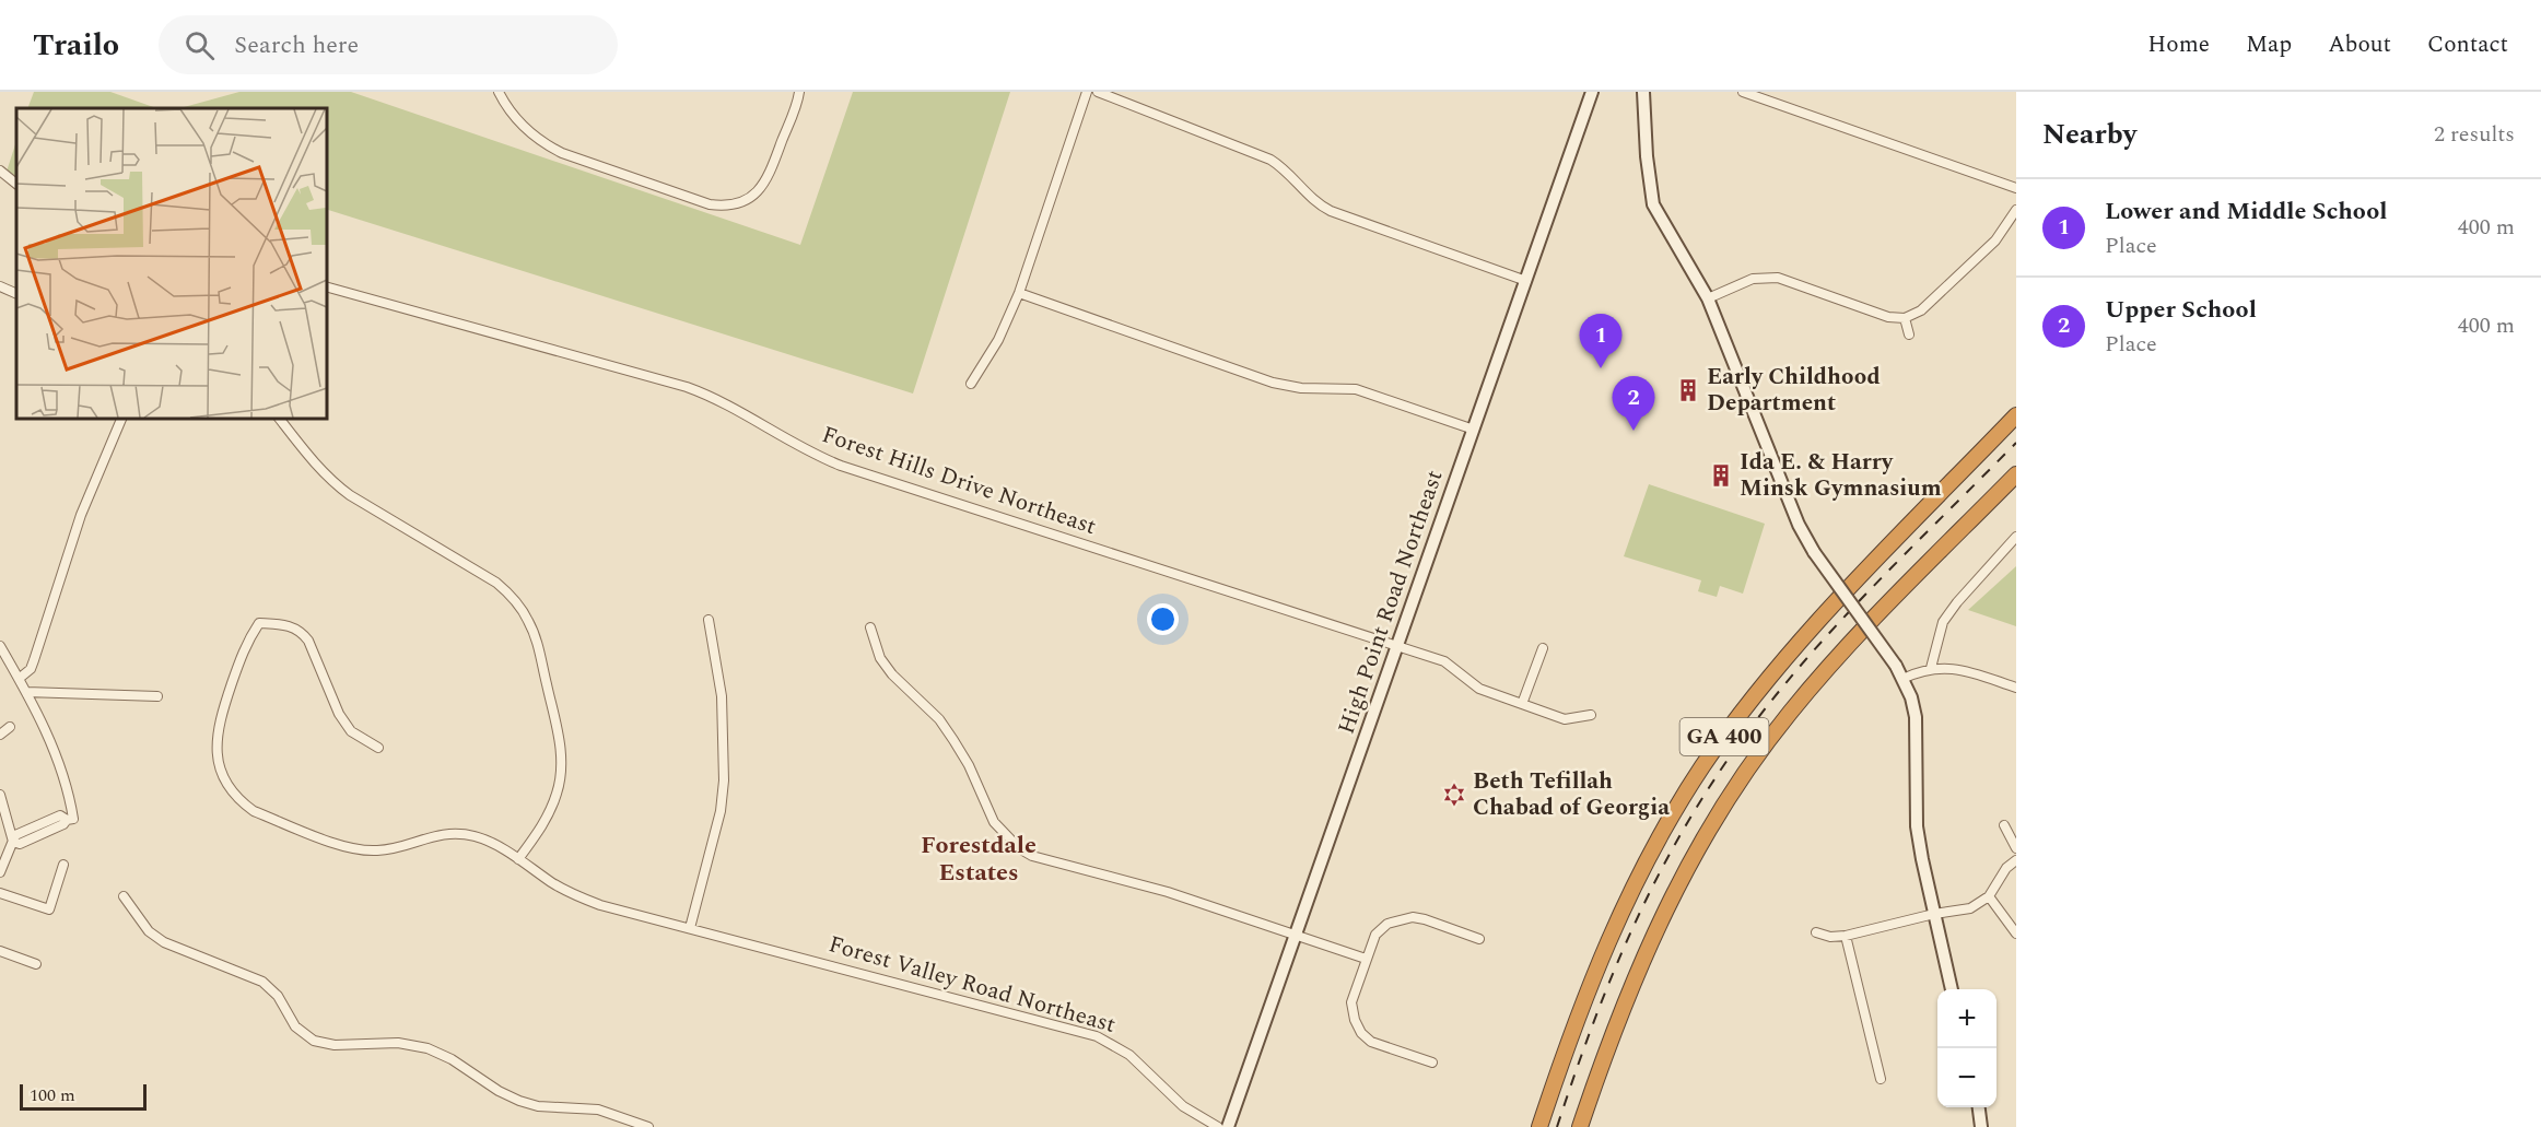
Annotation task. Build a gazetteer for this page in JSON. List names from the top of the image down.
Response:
{
  "streets": {
    "highway": ["GA 400"],
    "street": ["Forest Hills Drive Northeast", "High Point Road Northeast", "Forest Valley Road Northeast"]
  },
  "crossings": [
    ["Forest Hills Drive Northeast", "High Point Road Northeast"]
  ],
  "districts": ["Forestdale Estates"],
  "places": {
    "building": ["Early Childhood Department", "Ida E. & Harry Minsk Gymnasium"],
    "synagogue": ["Beth Tefillah Chabad of Georgia"]
  },
  "scale_bar": "100 m",
  "page": {
    "header": "Trailo",
    "search": "Search here",
    "nav": [
      "Home",
      "Map",
      "About",
      "Contact"
    ],
    "heading": ["Nearby", "2 results"],
    "list": [
      {
        "mark": "1",
        "name": "Lower and Middle School",
        "note": "Place",
        "value": "400 m"
      },
      {
        "mark": "2",
        "name": "Upper School",
        "note": "Place",
        "value": "400 m"
      }
    ],
    "pins": ["1", "2"],
    "map_buttons": ["+", "−"],
    "scale": "100 m"
  }
}
